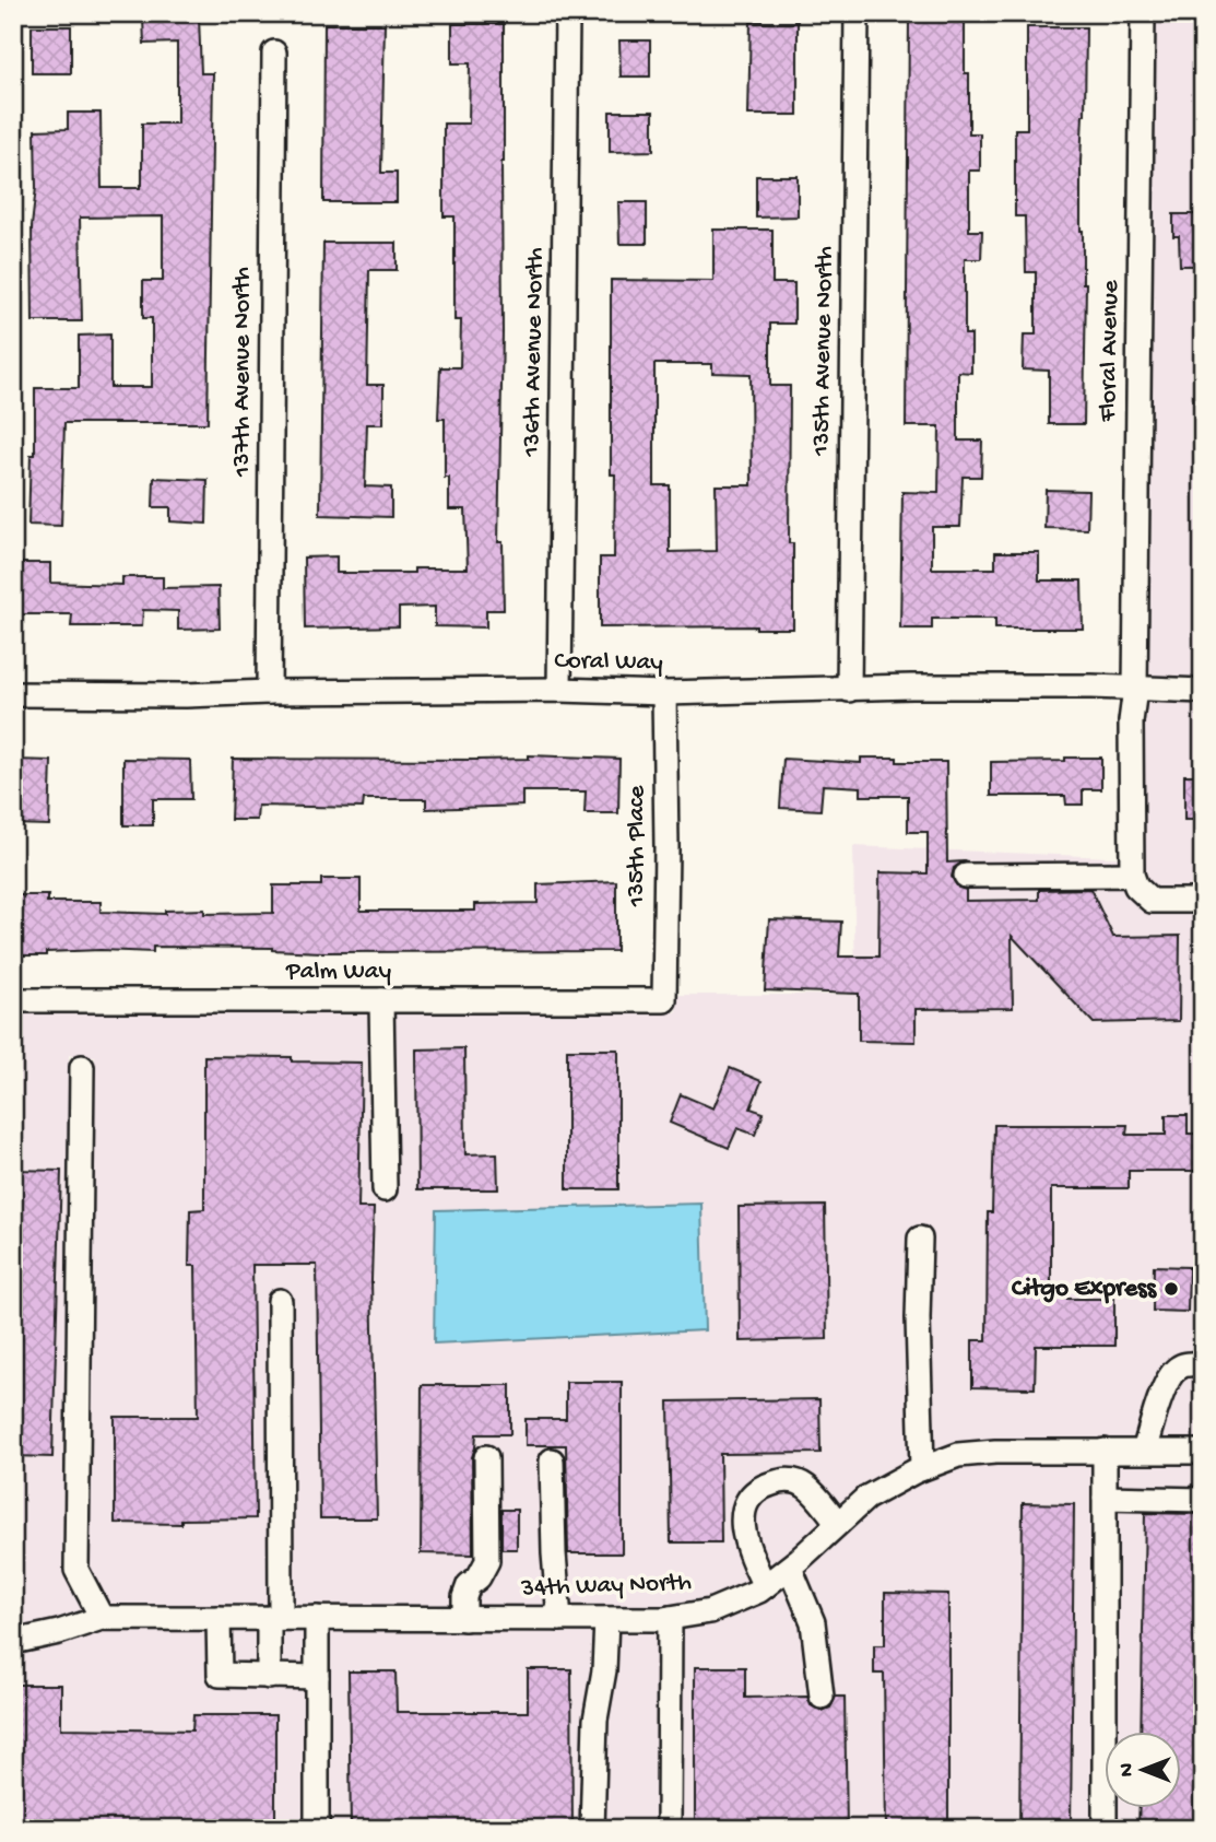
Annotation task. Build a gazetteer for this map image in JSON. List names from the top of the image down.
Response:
{
  "streets": {
    "street": [
      "135th Avenue North",
      "Floral Avenue",
      "136th Avenue North",
      "137th Avenue North",
      "Coral Way",
      "135th Place",
      "Palm Way",
      "34th Way North"
    ]
  },
  "crossings": [
    ["135th Avenue North", "Coral Way"],
    ["Floral Avenue", "Coral Way"],
    ["136th Avenue North", "Coral Way"],
    ["137th Avenue North", "Coral Way"],
    ["Coral Way", "135th Place"],
    ["135th Place", "Palm Way"]
  ],
  "places": ["Citgo Express"],
  "north": "left"
}
